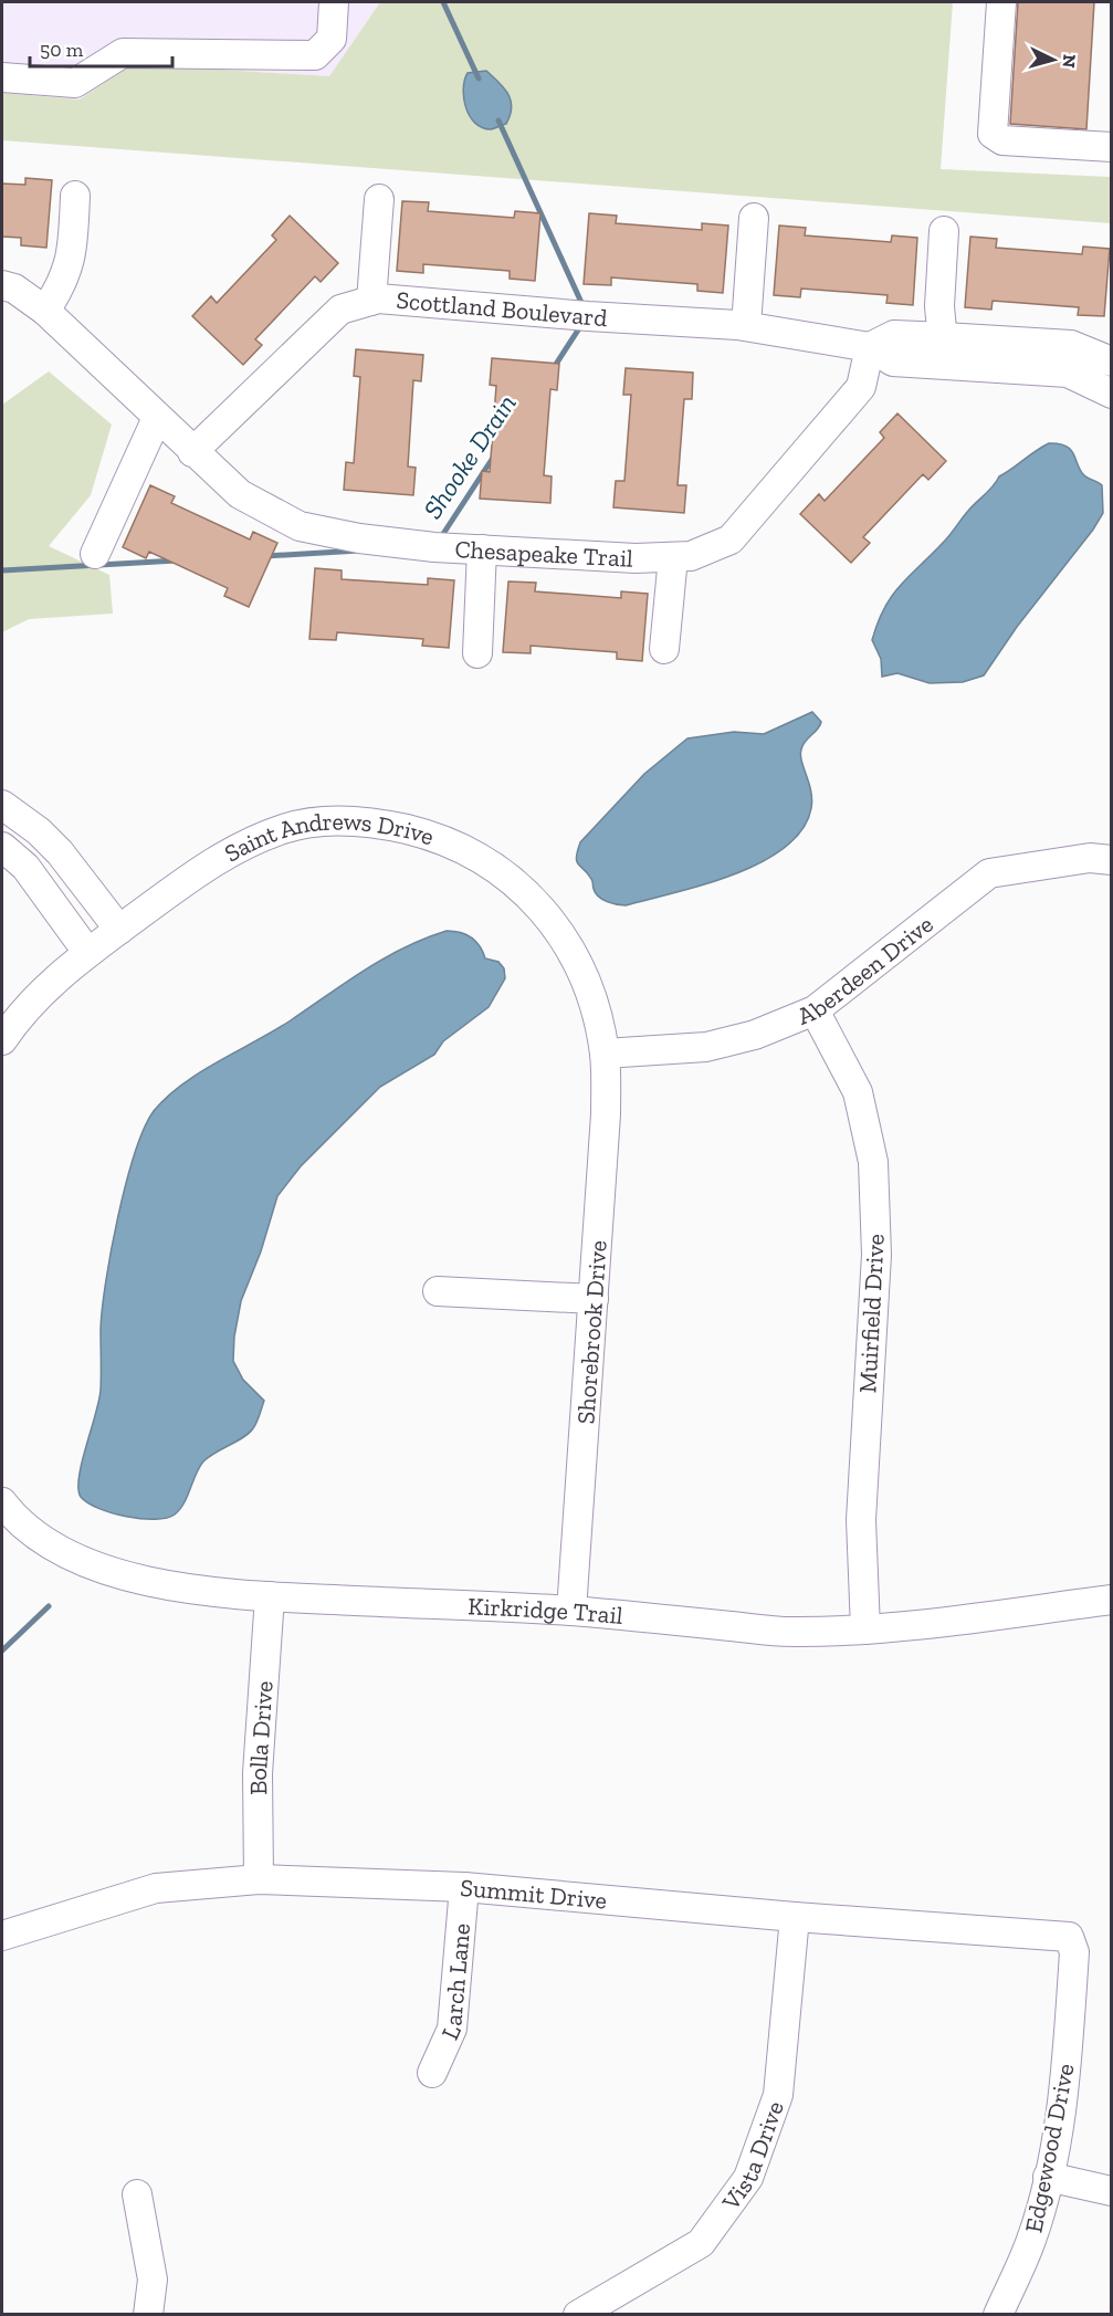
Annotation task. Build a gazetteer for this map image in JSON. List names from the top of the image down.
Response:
{
  "streets": {
    "street": [
      "Scottland Boulevard",
      "Chesapeake Trail",
      "Saint Andrews Drive",
      "Aberdeen Drive",
      "Muirfield Drive",
      "Shorebrook Drive",
      "Kirkridge Trail",
      "Bolla Drive",
      "Summit Drive",
      "Larch Lane",
      "Edgewood Drive",
      "Vista Drive"
    ]
  },
  "crossings": [
    ["Scottland Boulevard", "Chesapeake Trail"],
    ["Saint Andrews Drive", "Aberdeen Drive"],
    ["Saint Andrews Drive", "Shorebrook Drive"],
    ["Aberdeen Drive", "Muirfield Drive"],
    ["Aberdeen Drive", "Shorebrook Drive"],
    ["Muirfield Drive", "Kirkridge Trail"],
    ["Shorebrook Drive", "Kirkridge Trail"],
    ["Kirkridge Trail", "Bolla Drive"],
    ["Bolla Drive", "Summit Drive"],
    ["Summit Drive", "Larch Lane"],
    ["Summit Drive", "Edgewood Drive"],
    ["Summit Drive", "Vista Drive"]
  ],
  "water": ["Shooke Drain"],
  "scale_bar": "50 m",
  "north": "right"
}
